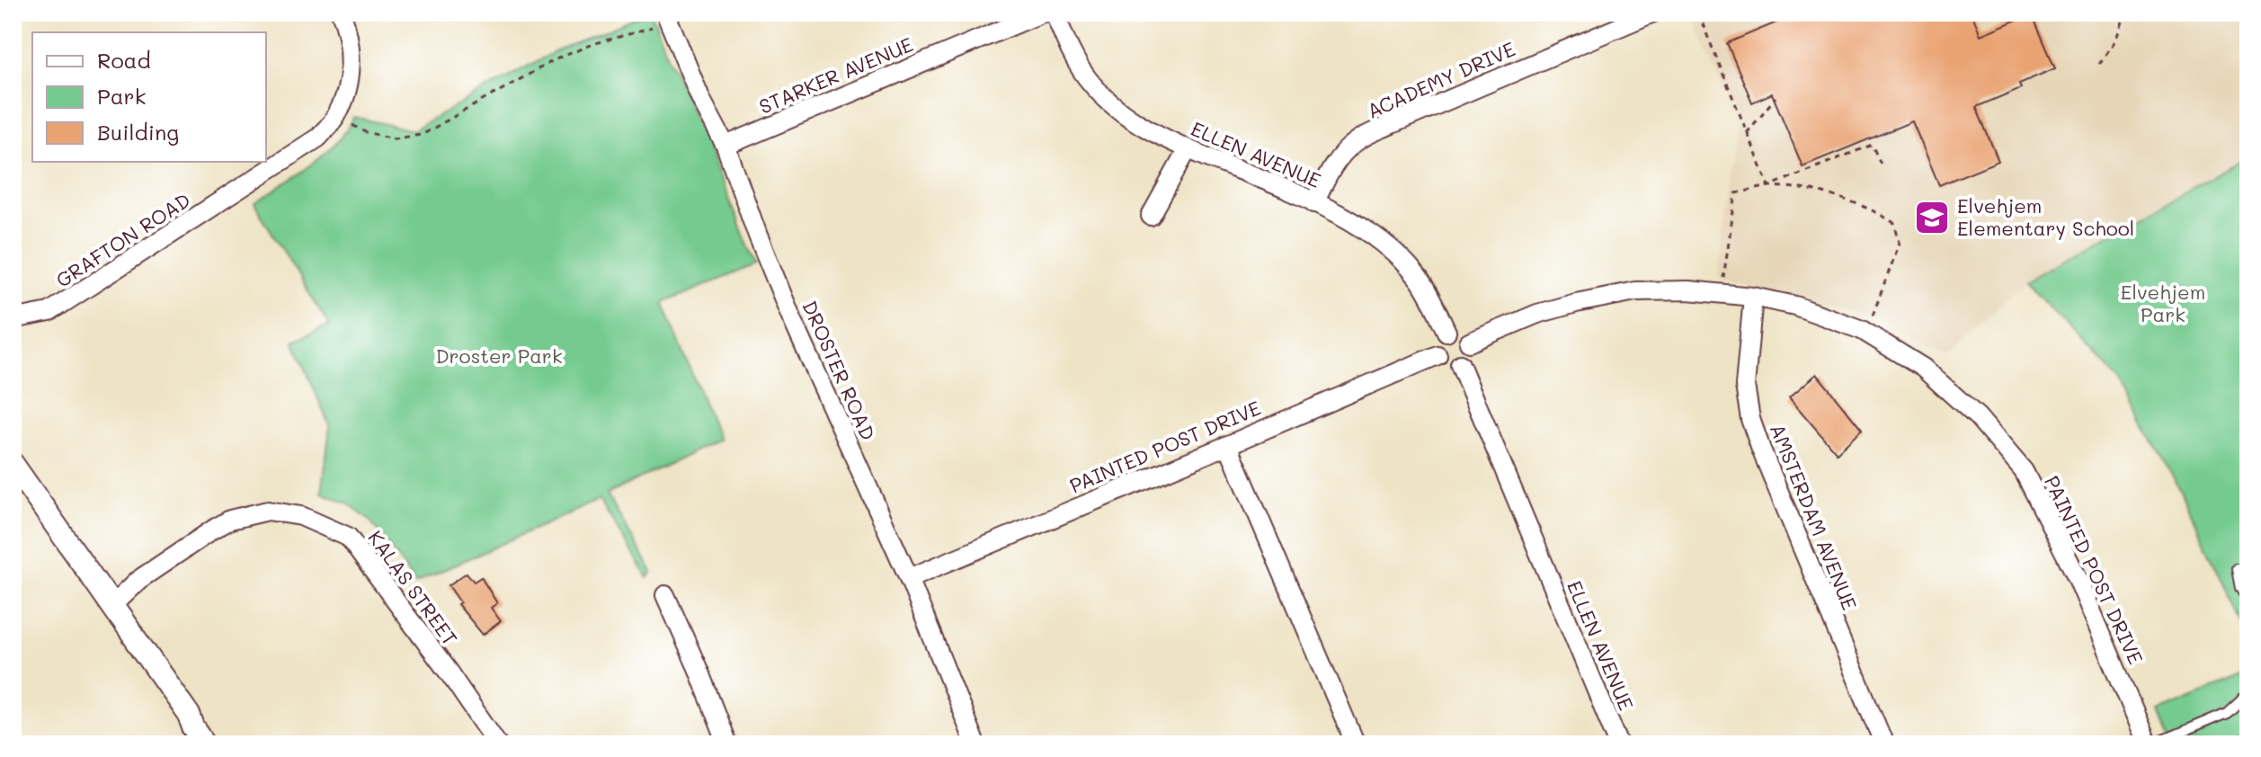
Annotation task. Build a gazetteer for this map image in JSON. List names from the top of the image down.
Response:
{
  "streets": {
    "street": [
      "STARKER AVENUE",
      "ACADEMY DRIVE",
      "ELLEN AVENUE",
      "GRAFTON ROAD",
      "DROSTER ROAD",
      "PAINTED POST DRIVE",
      "AMSTERDAM AVENUE",
      "KALAS STREET"
    ]
  },
  "crossings": [
    ["STARKER AVENUE", "DROSTER ROAD"],
    ["ACADEMY DRIVE", "ELLEN AVENUE"],
    ["ELLEN AVENUE", "PAINTED POST DRIVE"],
    ["DROSTER ROAD", "PAINTED POST DRIVE"],
    ["PAINTED POST DRIVE", "AMSTERDAM AVENUE"]
  ],
  "parks": ["Elvehjem Park", "Droster Park"],
  "places": {
    "school or university": ["Elvehjem Elementary School"]
  },
  "legend": ["Road", "Park", "Building"]
}
